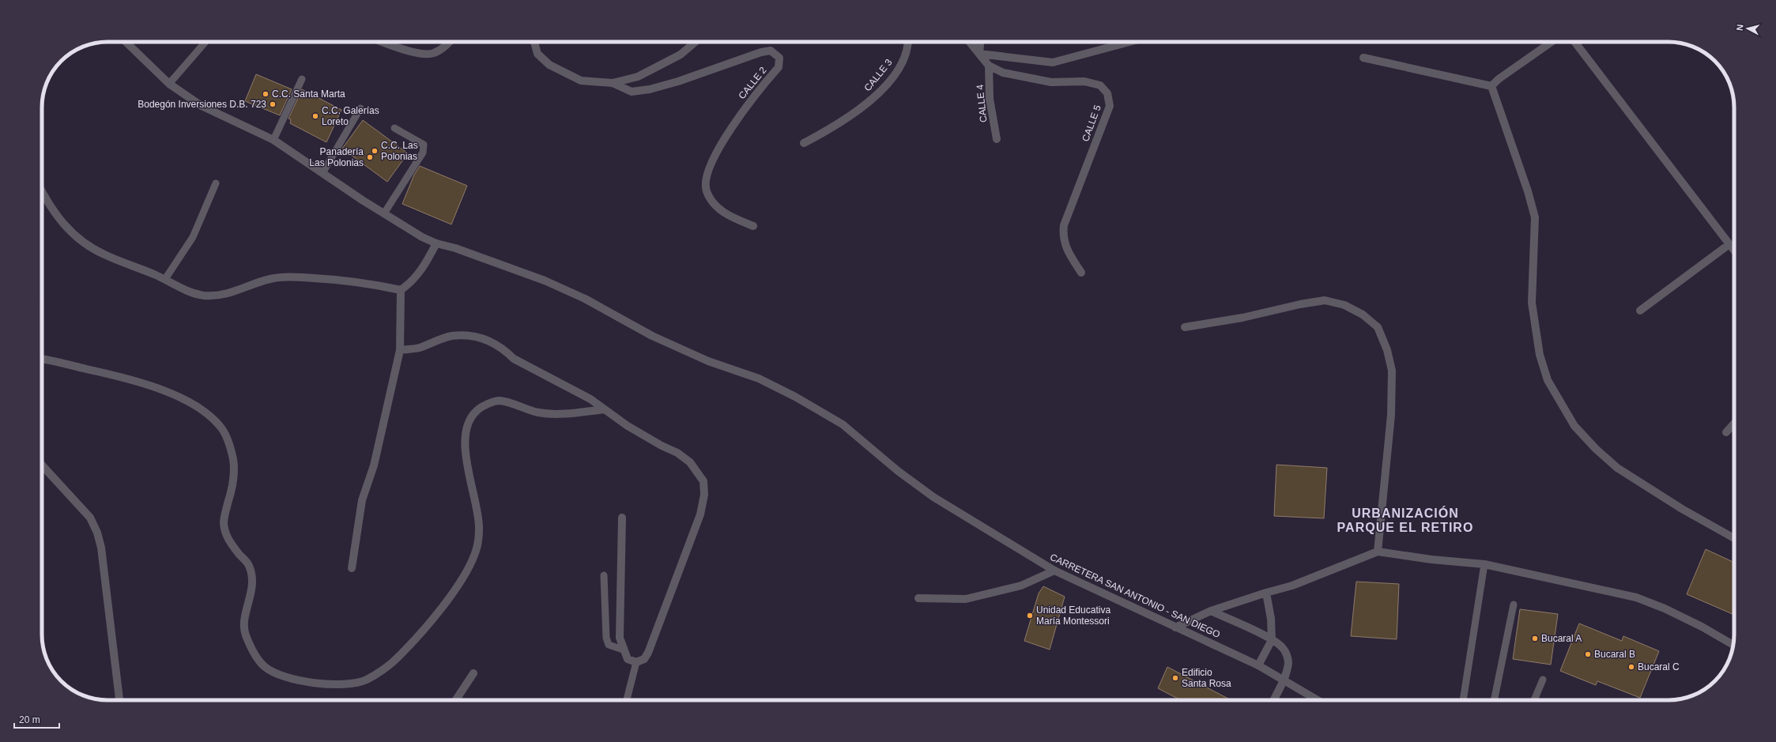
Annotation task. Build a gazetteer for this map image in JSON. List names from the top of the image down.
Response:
{
  "streets": {
    "street": [
      "CALLE 3",
      "CALLE 2",
      "CALLE 4",
      "CALLE 5",
      "CARRETERA SAN ANTONIO - SAN DIEGO"
    ]
  },
  "crossings": [
    ["CALLE 4", "CALLE 5"]
  ],
  "districts": ["URBANIZACIÓN PARQUE EL RETIRO"],
  "places": [
    "C.C. Santa Marta",
    "Bodegón Inversiones D.B. 723",
    "C.C. Galerías Loreto",
    "C.C. Las Polonias",
    "Panadería Las Polonias",
    "Unidad Educativa María Montessori",
    "Bucaral A",
    "Bucaral B",
    "Bucaral C",
    "Edificio Santa Rosa"
  ],
  "scale_bar": "20 m",
  "north": "left"
}
